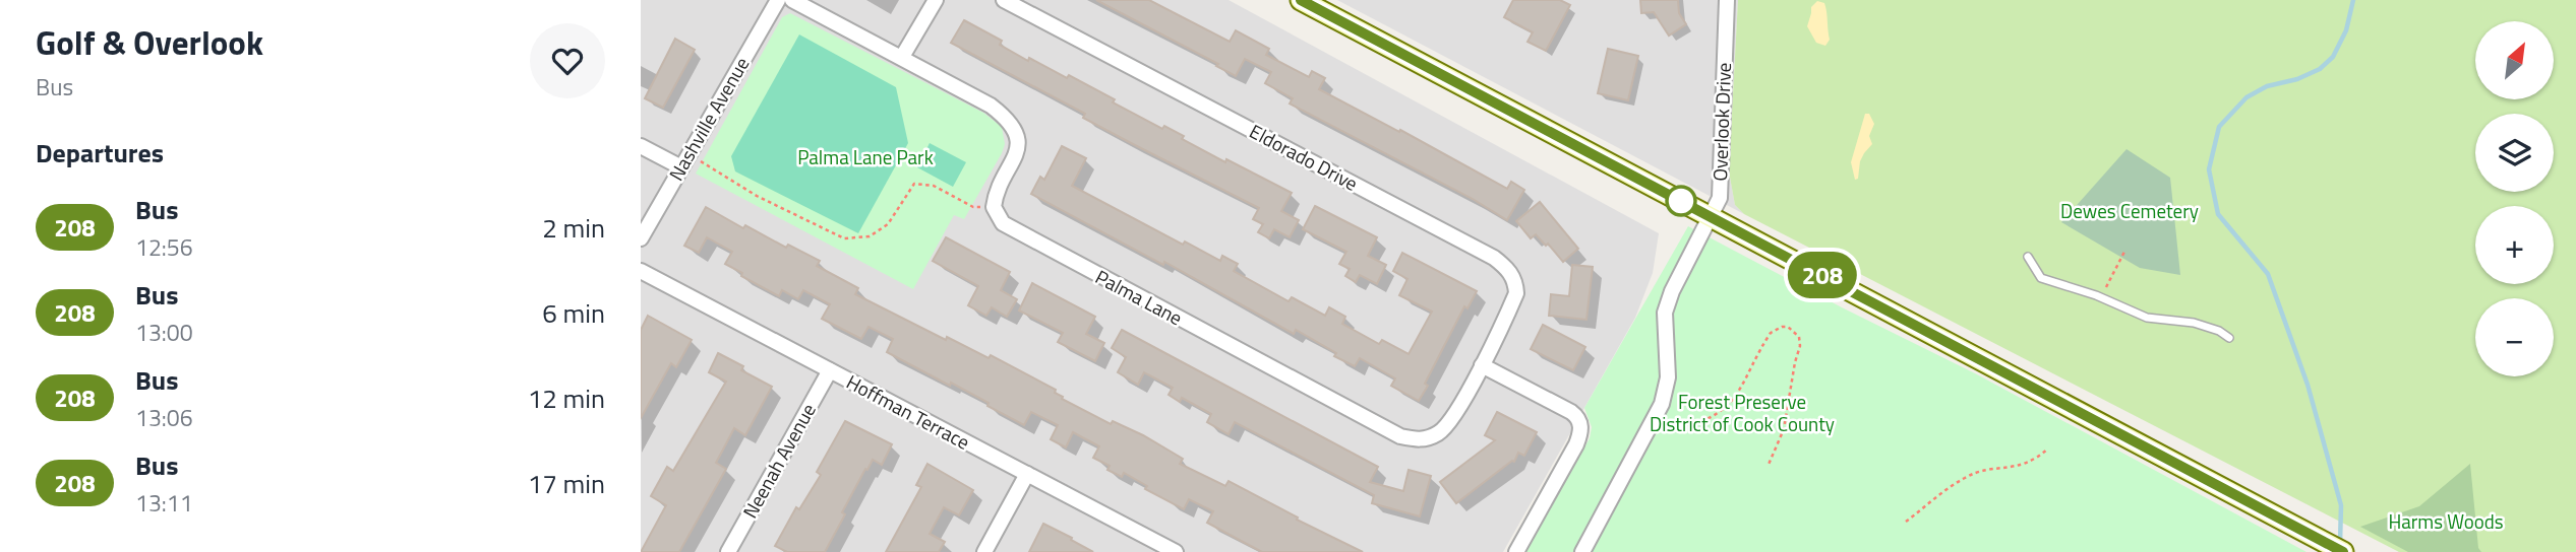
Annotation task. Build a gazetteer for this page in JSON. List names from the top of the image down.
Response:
{
  "streets": {
    "street": [
      "Nashville Avenue",
      "Overlook Drive",
      "Eldorado Drive",
      "Palma Lane",
      "Hoffman Terrace",
      "Neenah Avenue"
    ]
  },
  "crossings": [
    ["Eldorado Drive", "Palma Lane"],
    ["Hoffman Terrace", "Neenah Avenue"]
  ],
  "parks": [
    "Palma Lane Park",
    "Dewes Cemetery",
    "Forest Preserve District of Cook County",
    "Harms Woods"
  ],
  "lines": ["bus line 208"],
  "north": "top right",
  "page": {
    "heading": [
      ["Golf & Overlook", "Bus"],
      "Departures"
    ],
    "on_map": "208",
    "map_buttons": ["+", "−"],
    "list": [
      {
        "mark": "208",
        "name": "Bus",
        "note": "12:56",
        "value": "2 min"
      },
      {
        "mark": "208",
        "name": "Bus",
        "note": "13:00",
        "value": "6 min"
      },
      {
        "mark": "208",
        "name": "Bus",
        "note": "13:06",
        "value": "12 min"
      },
      {
        "mark": "208",
        "name": "Bus",
        "note": "13:11",
        "value": "17 min"
      }
    ]
  }
}
